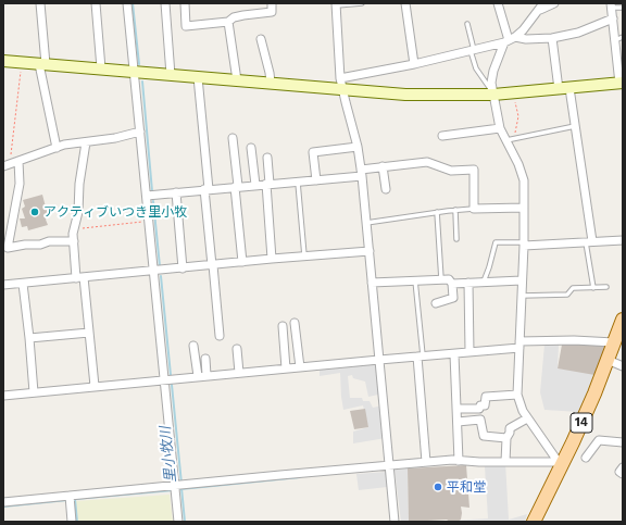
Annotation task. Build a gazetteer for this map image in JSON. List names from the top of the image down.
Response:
{
  "streets": {
    "main road": ["14"]
  },
  "water": ["里小牧川"],
  "places": ["アクティブいつき里小牧", "平和堂"]
}
